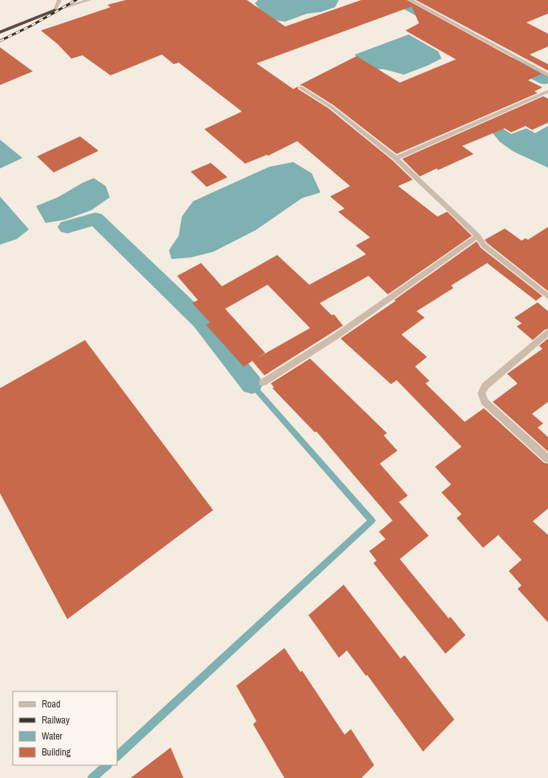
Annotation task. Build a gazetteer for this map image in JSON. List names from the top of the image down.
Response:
{
  "legend": [
    "Road",
    "Railway",
    "Water",
    "Building"
  ]
}
